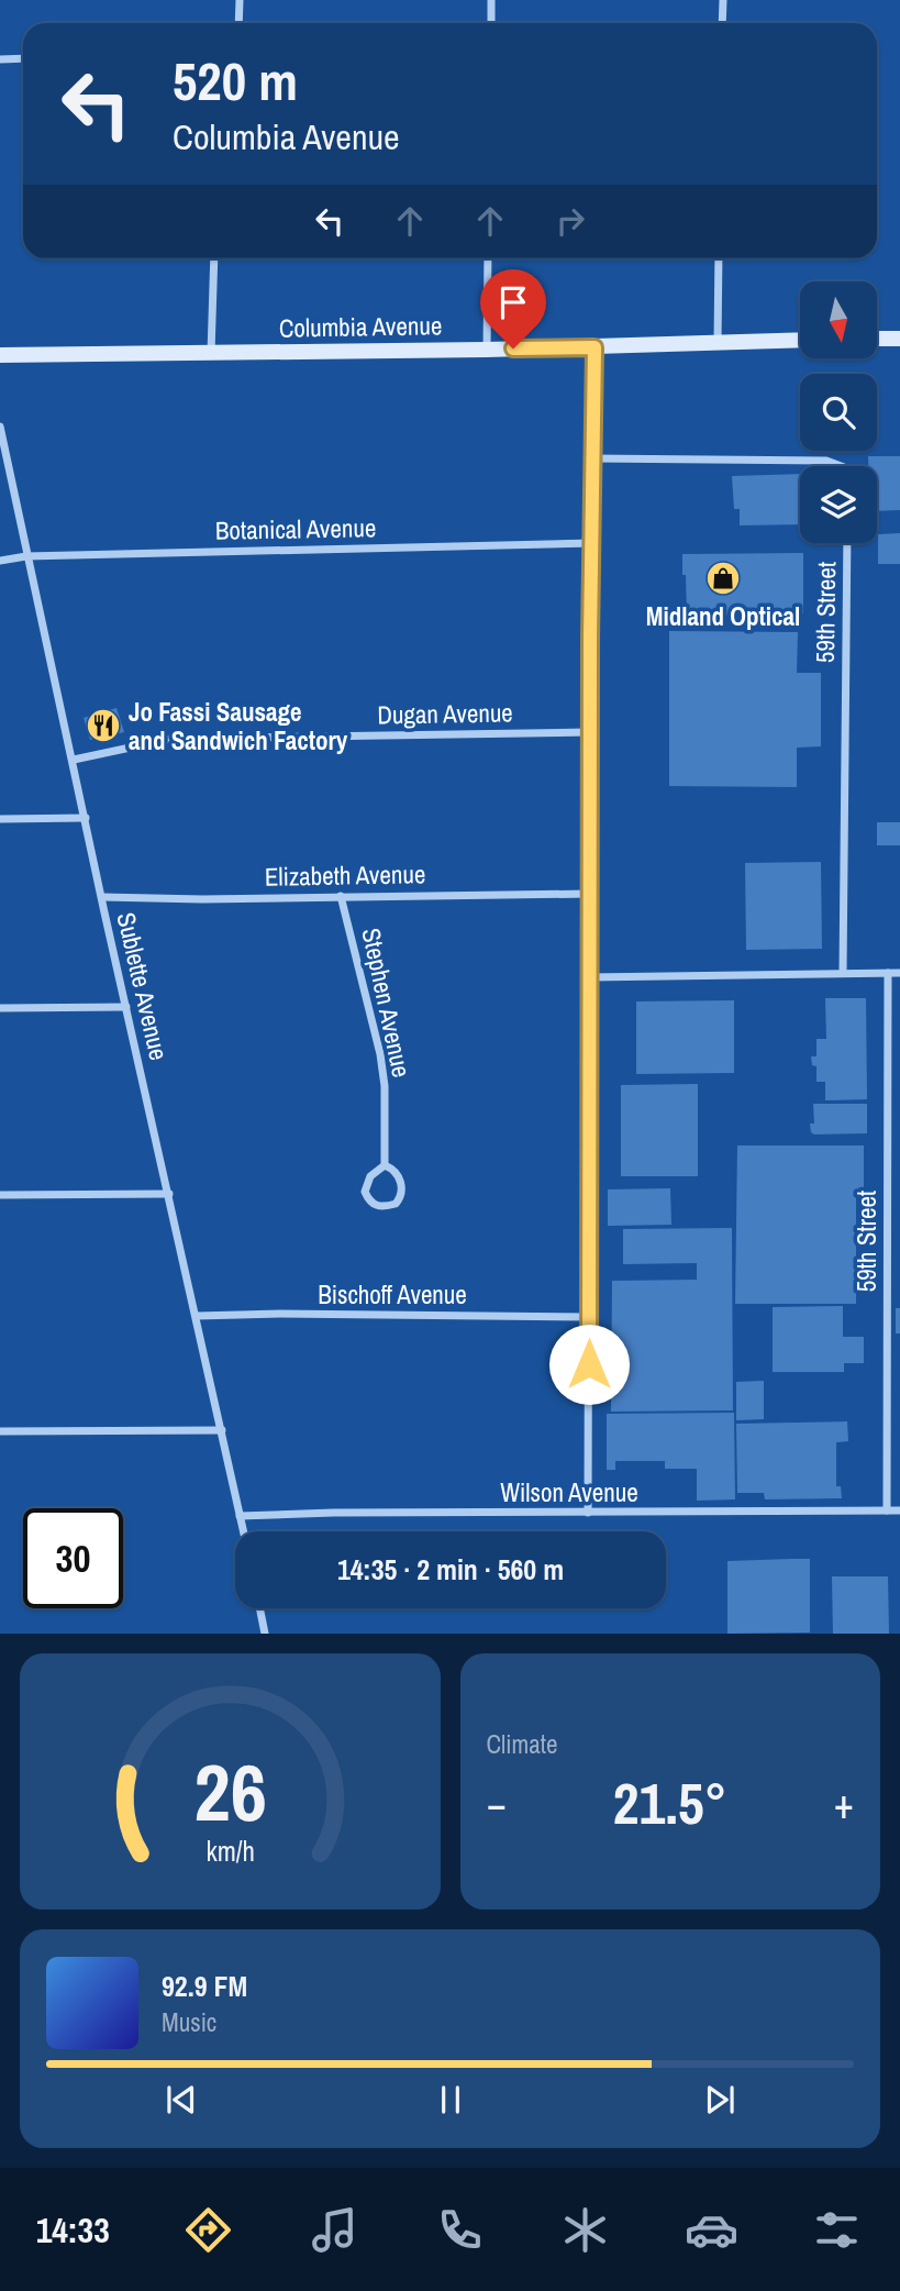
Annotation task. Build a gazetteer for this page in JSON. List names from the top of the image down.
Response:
{
  "streets": {
    "street": [
      "Columbia Avenue",
      "Botanical Avenue",
      "59th Street",
      "Dugan Avenue",
      "Elizabeth Avenue",
      "Sublette Avenue",
      "Stephen Avenue",
      "Bischoff Avenue",
      "Wilson Avenue"
    ]
  },
  "crossings": [
    ["Botanical Avenue", "Sublette Avenue"],
    ["59th Street", "Wilson Avenue"],
    ["Dugan Avenue", "Sublette Avenue"],
    ["Elizabeth Avenue", "Sublette Avenue"],
    ["Elizabeth Avenue", "Stephen Avenue"],
    ["Sublette Avenue", "Bischoff Avenue"],
    ["Sublette Avenue", "Wilson Avenue"]
  ],
  "places": {
    "shop": ["Midland Optical"],
    "restaurant": ["Jo Fassi Sausage and Sandwich Factory"]
  },
  "north": "bottom",
  "page": {
    "turn": ["520 m", "Columbia Avenue"],
    "limit": "30",
    "trip": "14:35 · 2 min · 560 m",
    "tile": "Climate",
    "heat": ["−", "21.5°", "+"],
    "song": ["92.9 FM", "Music"],
    "tabs": "14:33",
    "gauge": ["26", "km/h"]
  }
}
